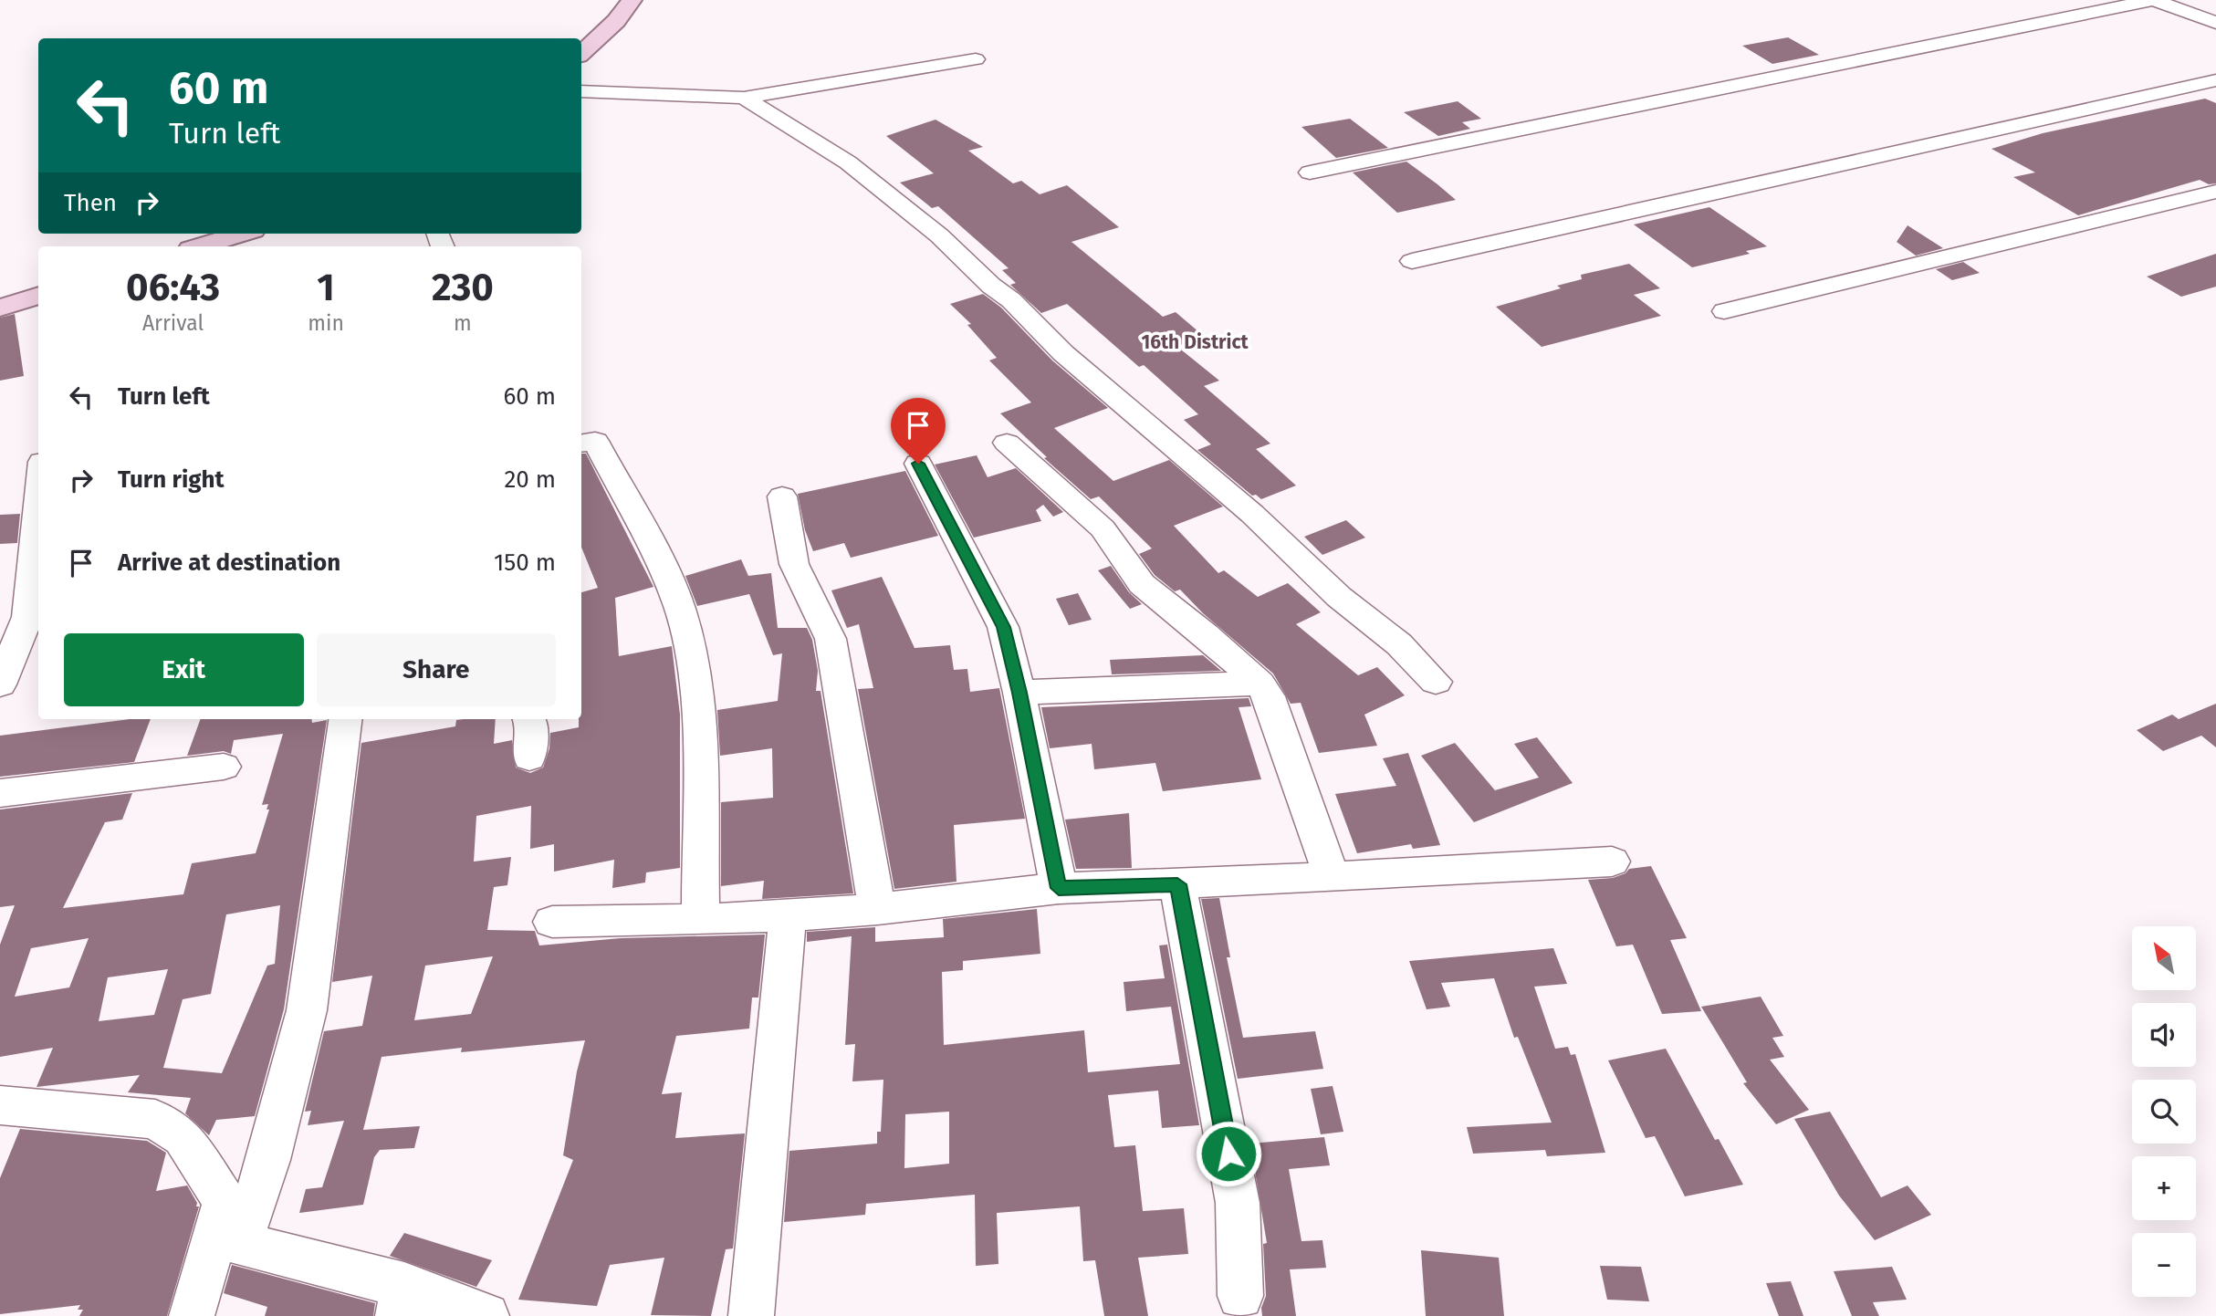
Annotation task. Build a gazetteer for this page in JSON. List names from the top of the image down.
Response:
{
  "districts": ["16th District"],
  "north": "top left",
  "page": {
    "turn": ["60 m", "Turn left"],
    "then": "Then",
    "eta": [
      "06:43",
      "Arrival",
      "1",
      "min",
      "230",
      "m"
    ],
    "list": [
      {
        "name": "Turn left",
        "value": "60 m"
      },
      {
        "name": "Turn right",
        "value": "20 m"
      },
      {
        "name": "Arrive at destination",
        "value": "150 m"
      }
    ],
    "buttons": ["Exit", "Share"],
    "map_buttons": ["+", "−"]
  }
}
